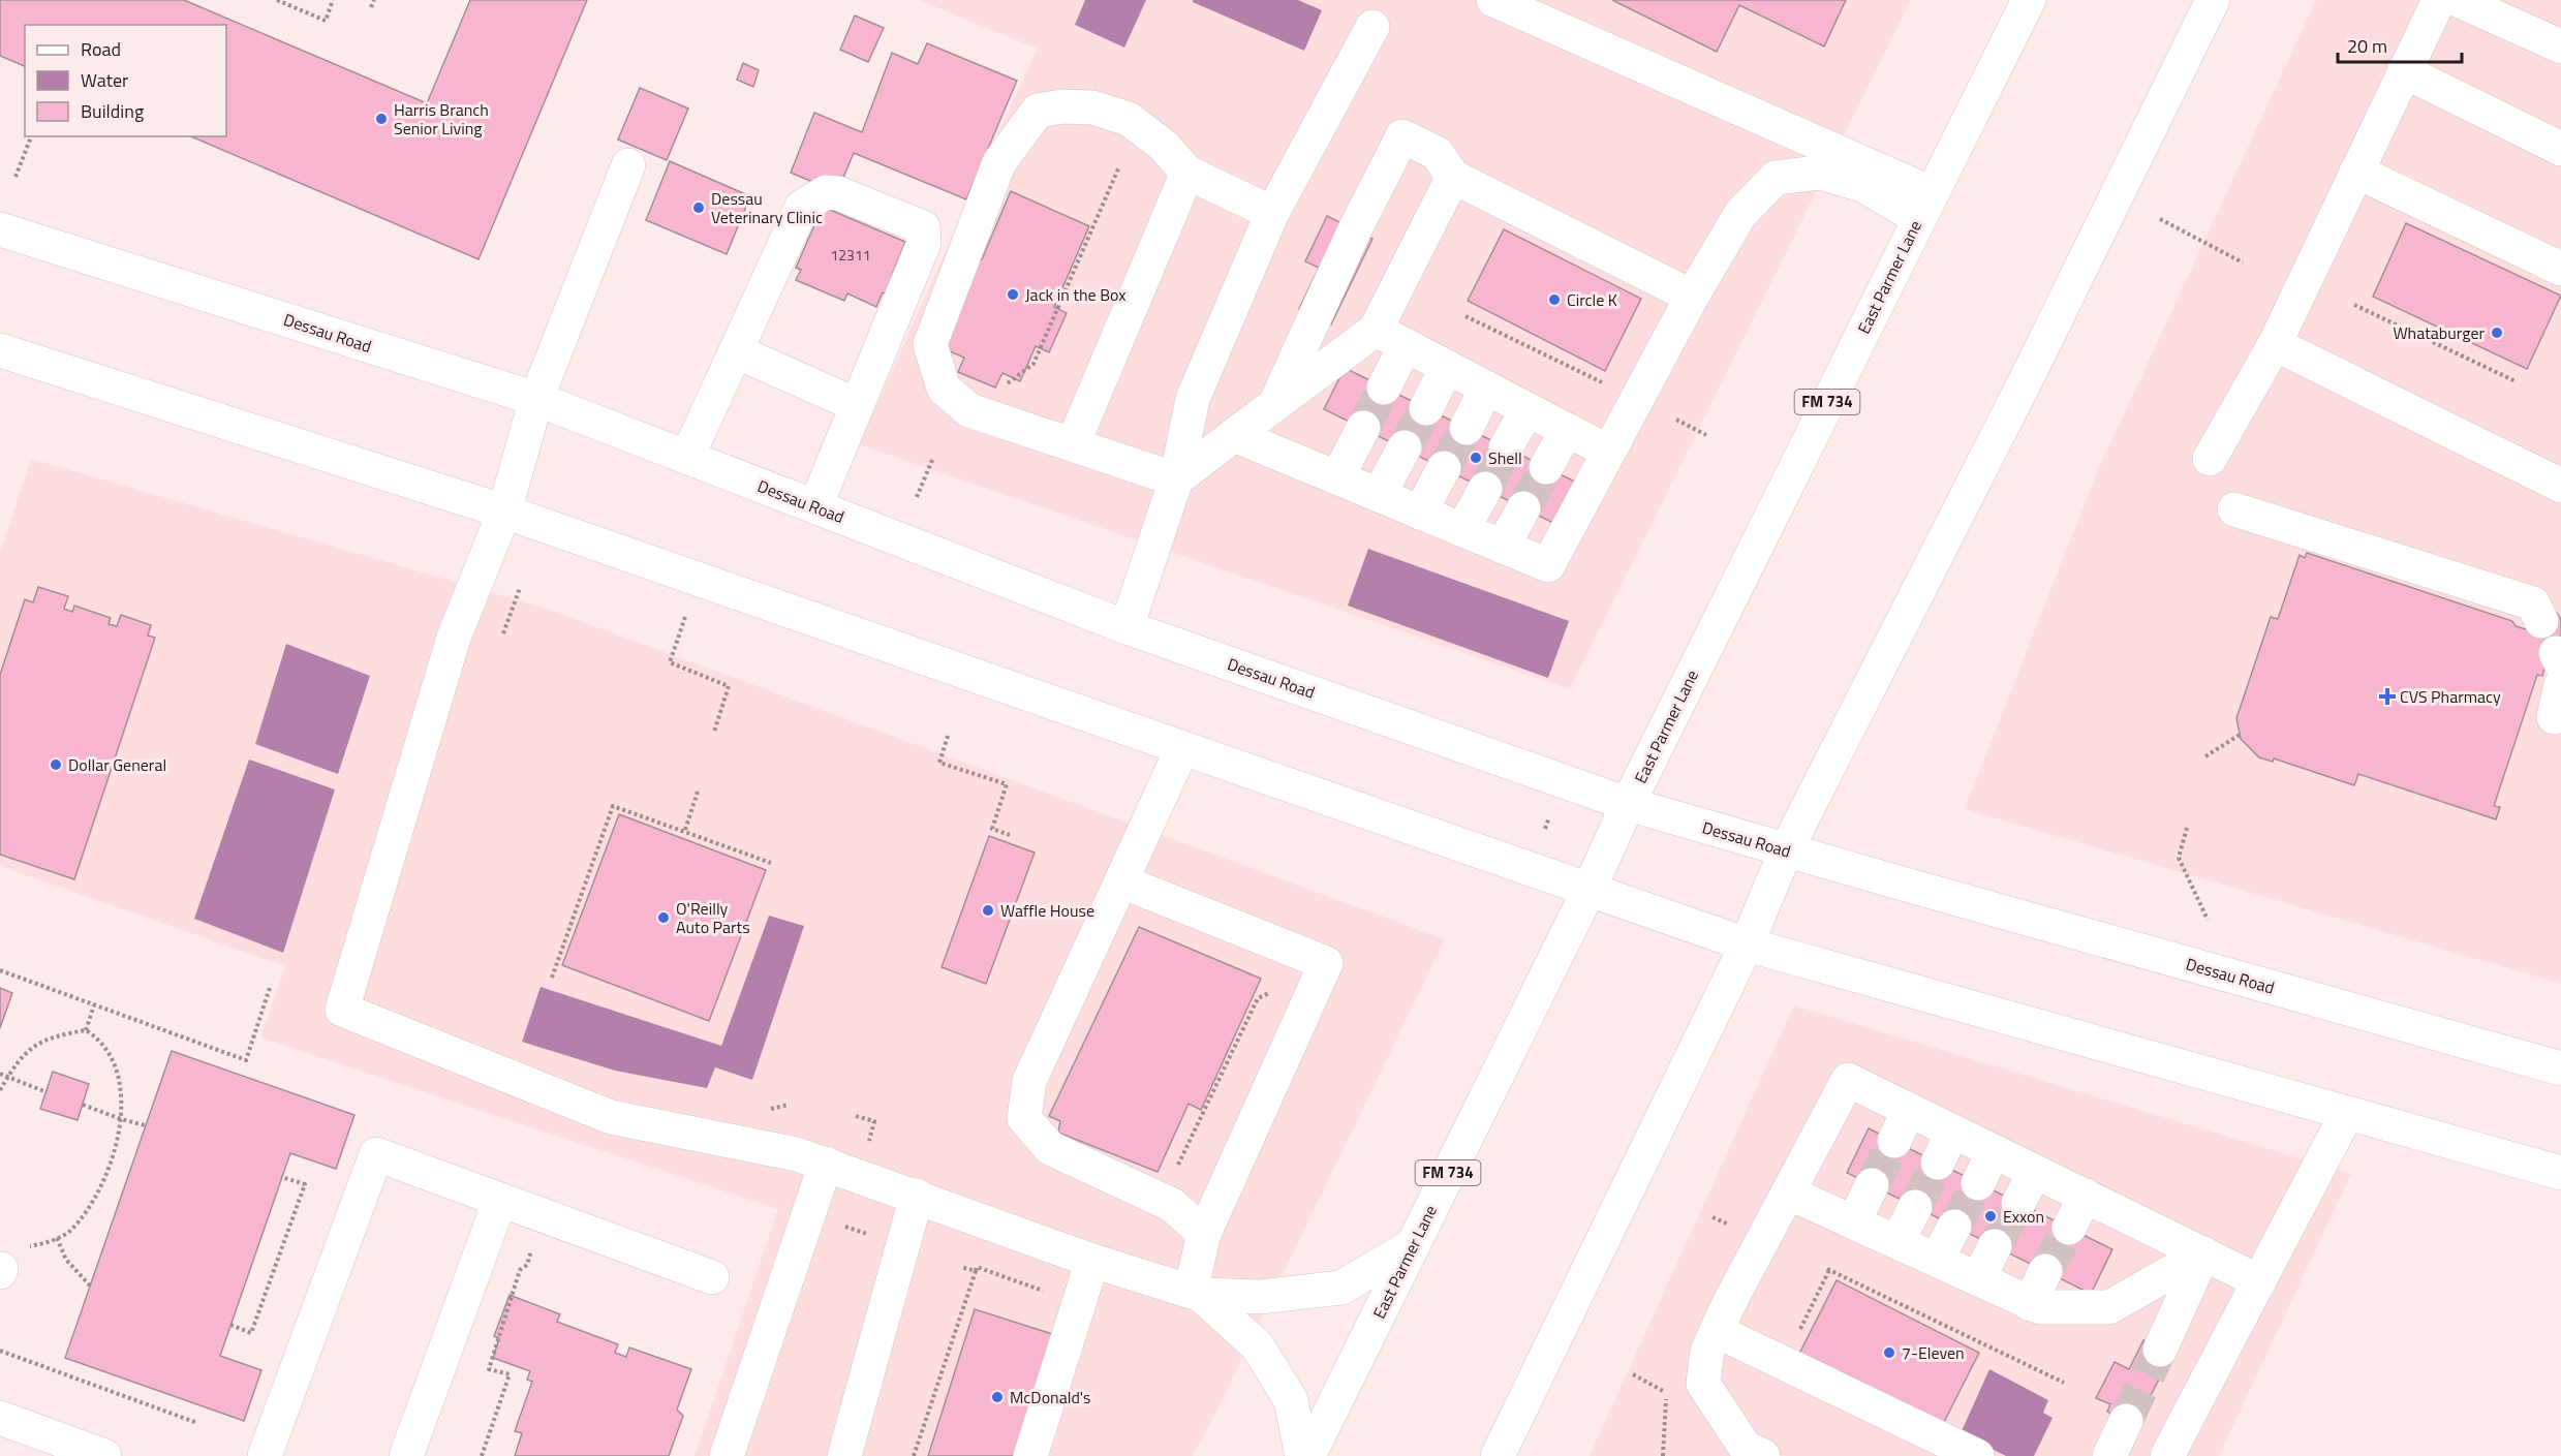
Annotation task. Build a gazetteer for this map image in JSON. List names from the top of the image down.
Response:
{
  "streets": {
    "main road": ["East Parmer Lane", "Dessau Road", "FM 734"]
  },
  "crossings": [
    ["East Parmer Lane", "Dessau Road"]
  ],
  "places": {
    "other": [
      "Harris Branch Senior Living",
      "Dessau Veterinary Clinic",
      "Jack in the Box",
      "Circle K",
      "Whataburger",
      "Shell",
      "Dollar General",
      "Waffle House",
      "O'Reilly Auto Parts",
      "Exxon",
      "7-Eleven",
      "McDonald's"
    ],
    "health": ["CVS Pharmacy"]
  },
  "house_numbers": ["12311"],
  "legend": ["Road", "Water", "Building"],
  "scale_bar": "20 m"
}
